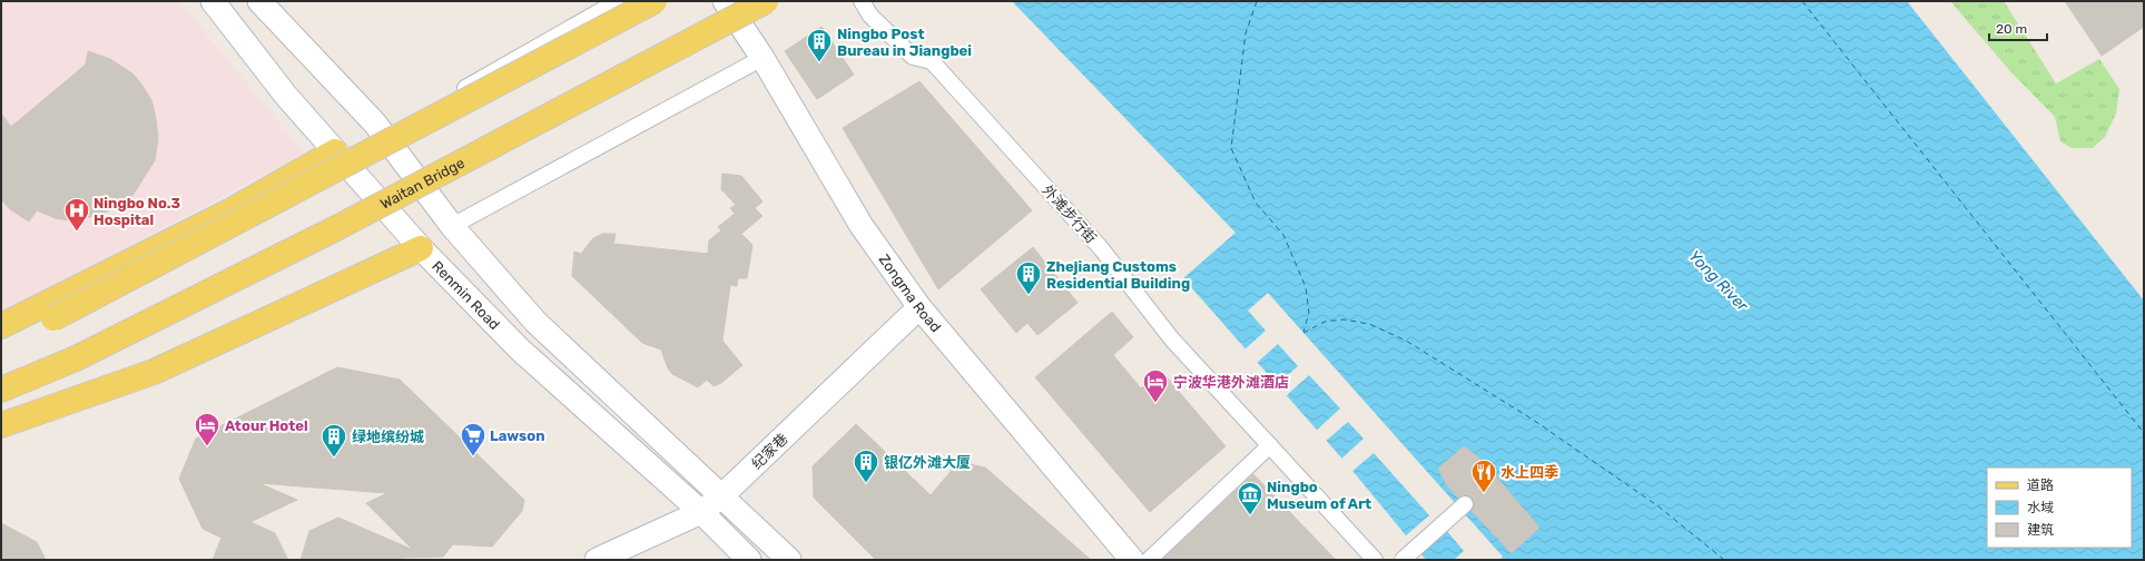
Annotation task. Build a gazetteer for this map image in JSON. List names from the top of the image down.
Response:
{
  "streets": {
    "main road": [
      "Waitan Bridge",
      "Zongma Road",
      "Renmin Road",
      "纪家巷"
    ],
    "street": ["外滩步行街"]
  },
  "crossings": [
    ["Zongma Road", "纪家巷"],
    ["Renmin Road", "纪家巷"]
  ],
  "water": ["Yong River"],
  "places": {
    "building": [
      "Ningbo Post Bureau in Jiangbei",
      "Zhejiang Customs Residential Building",
      "绿地缤纷城",
      "银亿外滩大厦"
    ],
    "hospital": ["Ningbo No.3 Hospital"],
    "hotel": ["宁波华港外滩酒店", "Atour Hotel"],
    "supermarket": ["Lawson"],
    "restaurant": ["水上四季"],
    "museum": ["Ningbo Museum of Art"]
  },
  "legend": ["道路", "水域", "建筑"],
  "scale_bar": "20 m"
}
